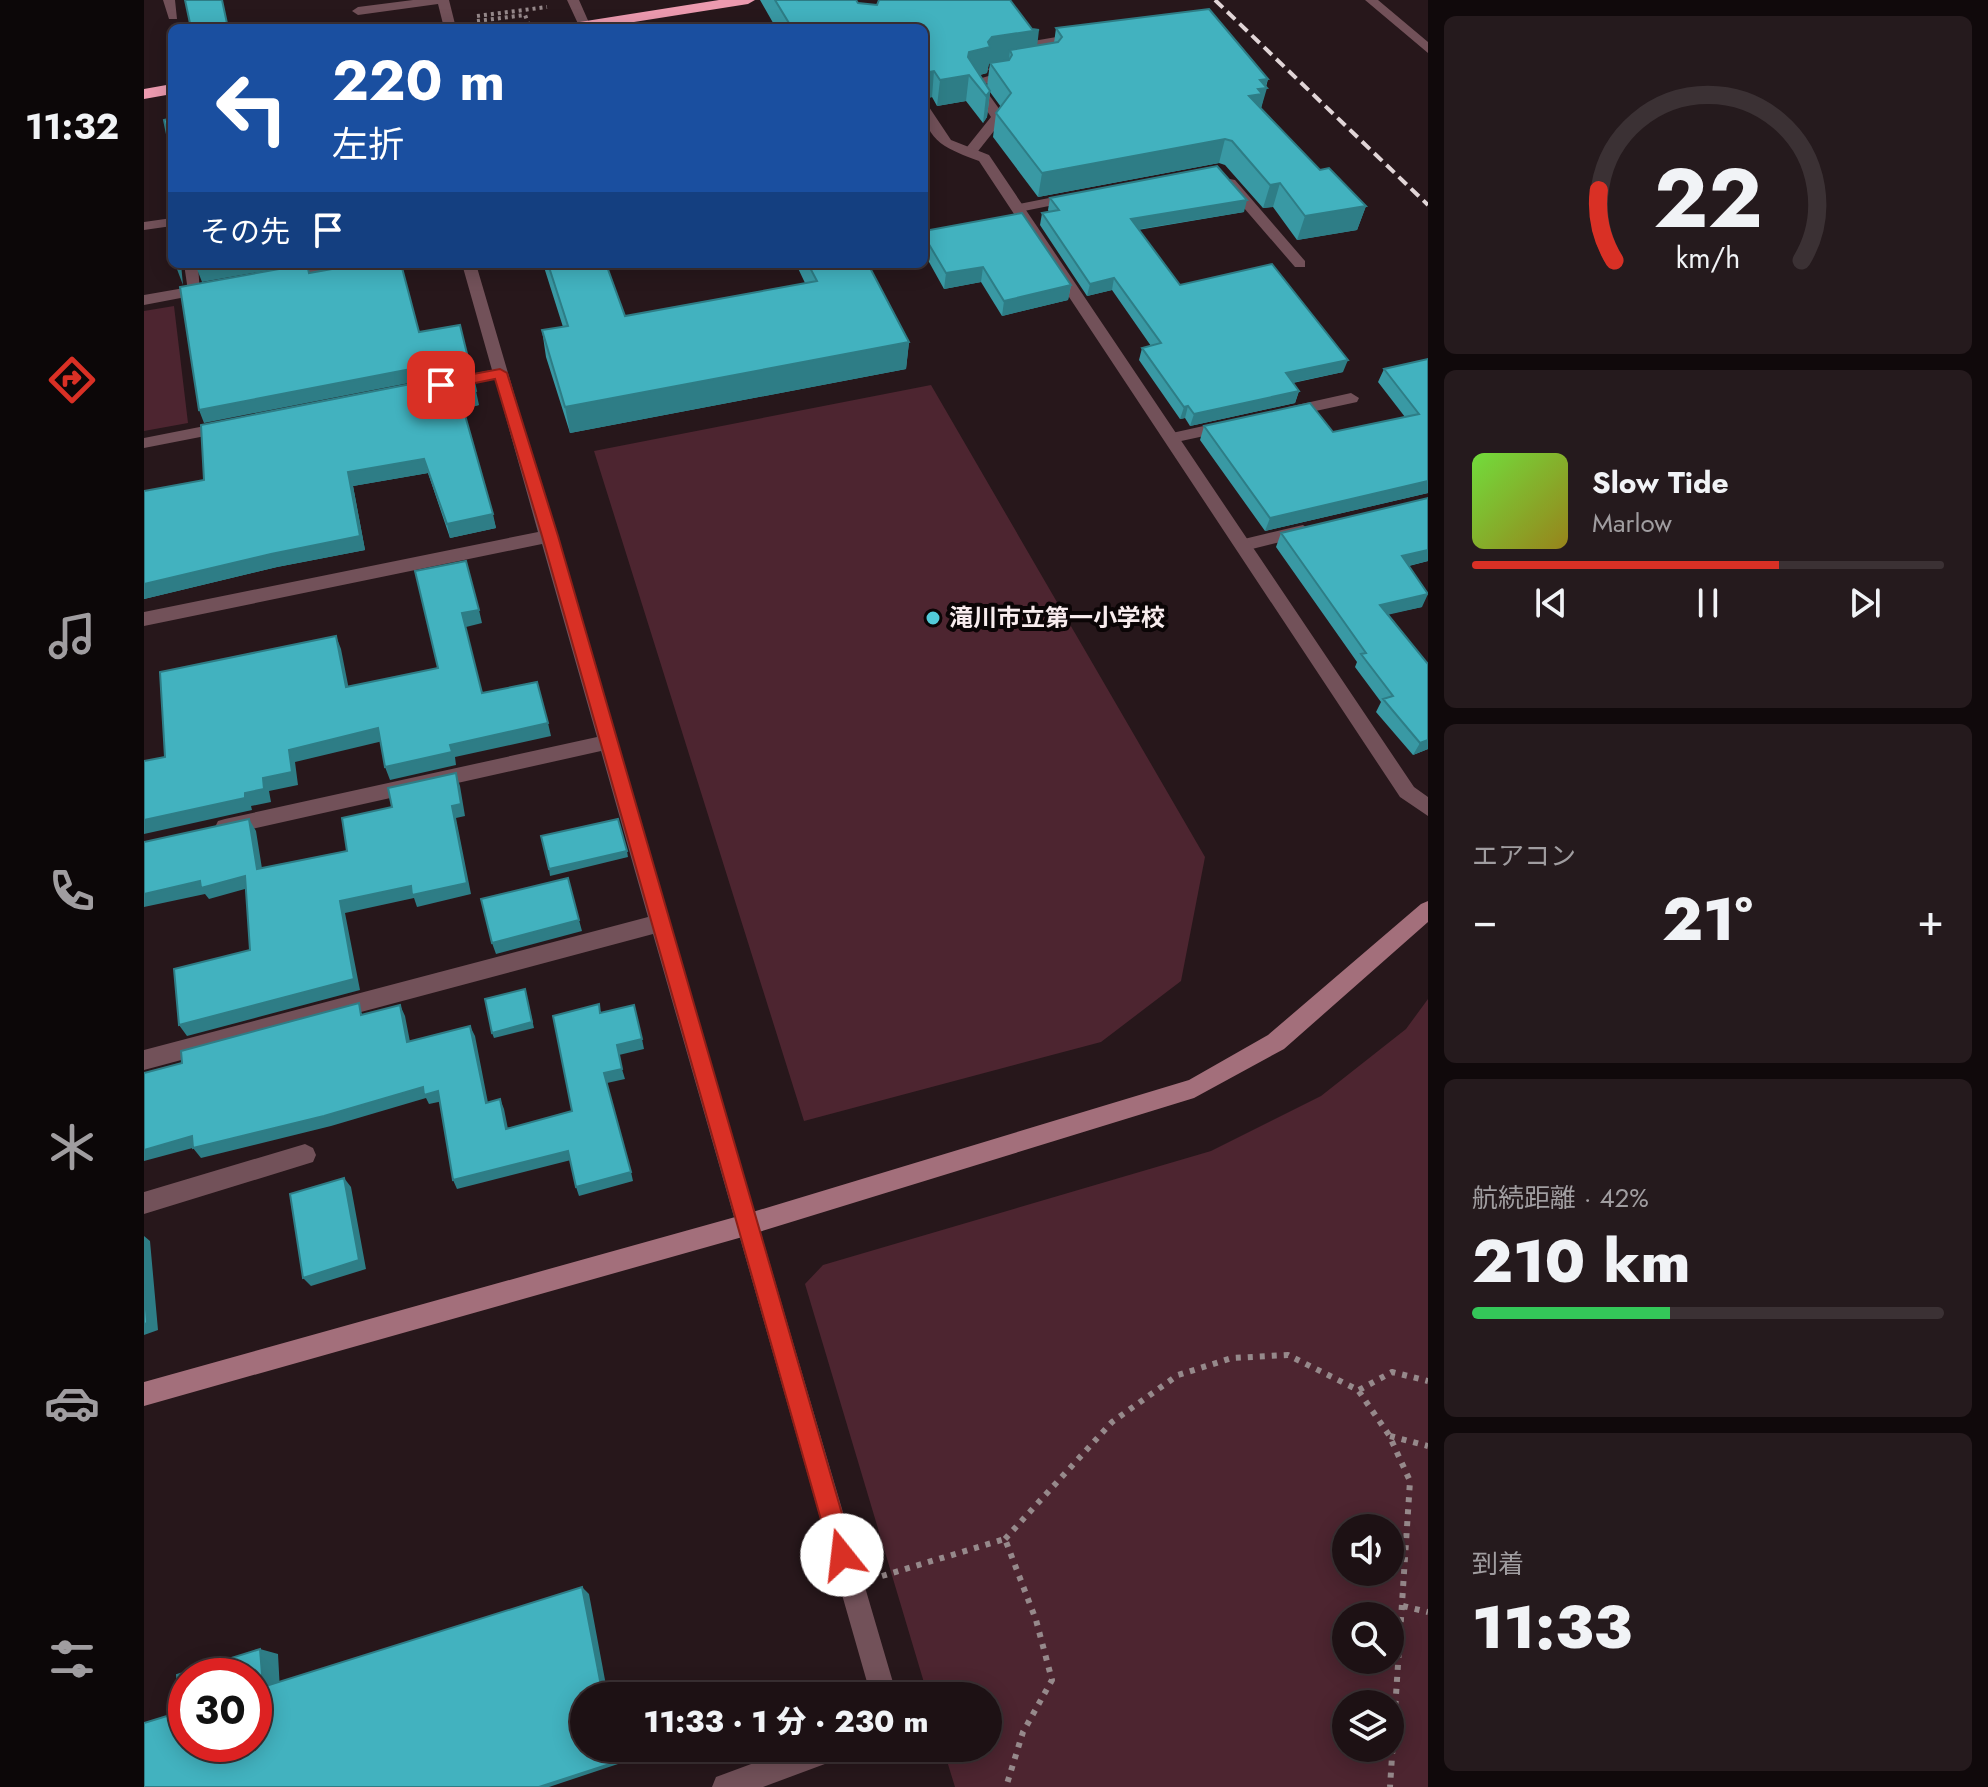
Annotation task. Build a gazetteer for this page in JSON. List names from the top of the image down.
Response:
{
  "places": ["滝川市立第一小学校"],
  "page": {
    "tabs": "11:32",
    "turn": ["220 m", "左折"],
    "then": "その先",
    "song": ["Slow Tide", "Marlow"],
    "tile": [
      "エアコン",
      ["航続距離 · 42%", "210 km"],
      ["到着", "11:33"]
    ],
    "heat": ["−", "21°", "+"],
    "limit": "30",
    "trip": "11:33 · 1 分 · 230 m",
    "gauge": ["22", "km/h"]
  }
}
